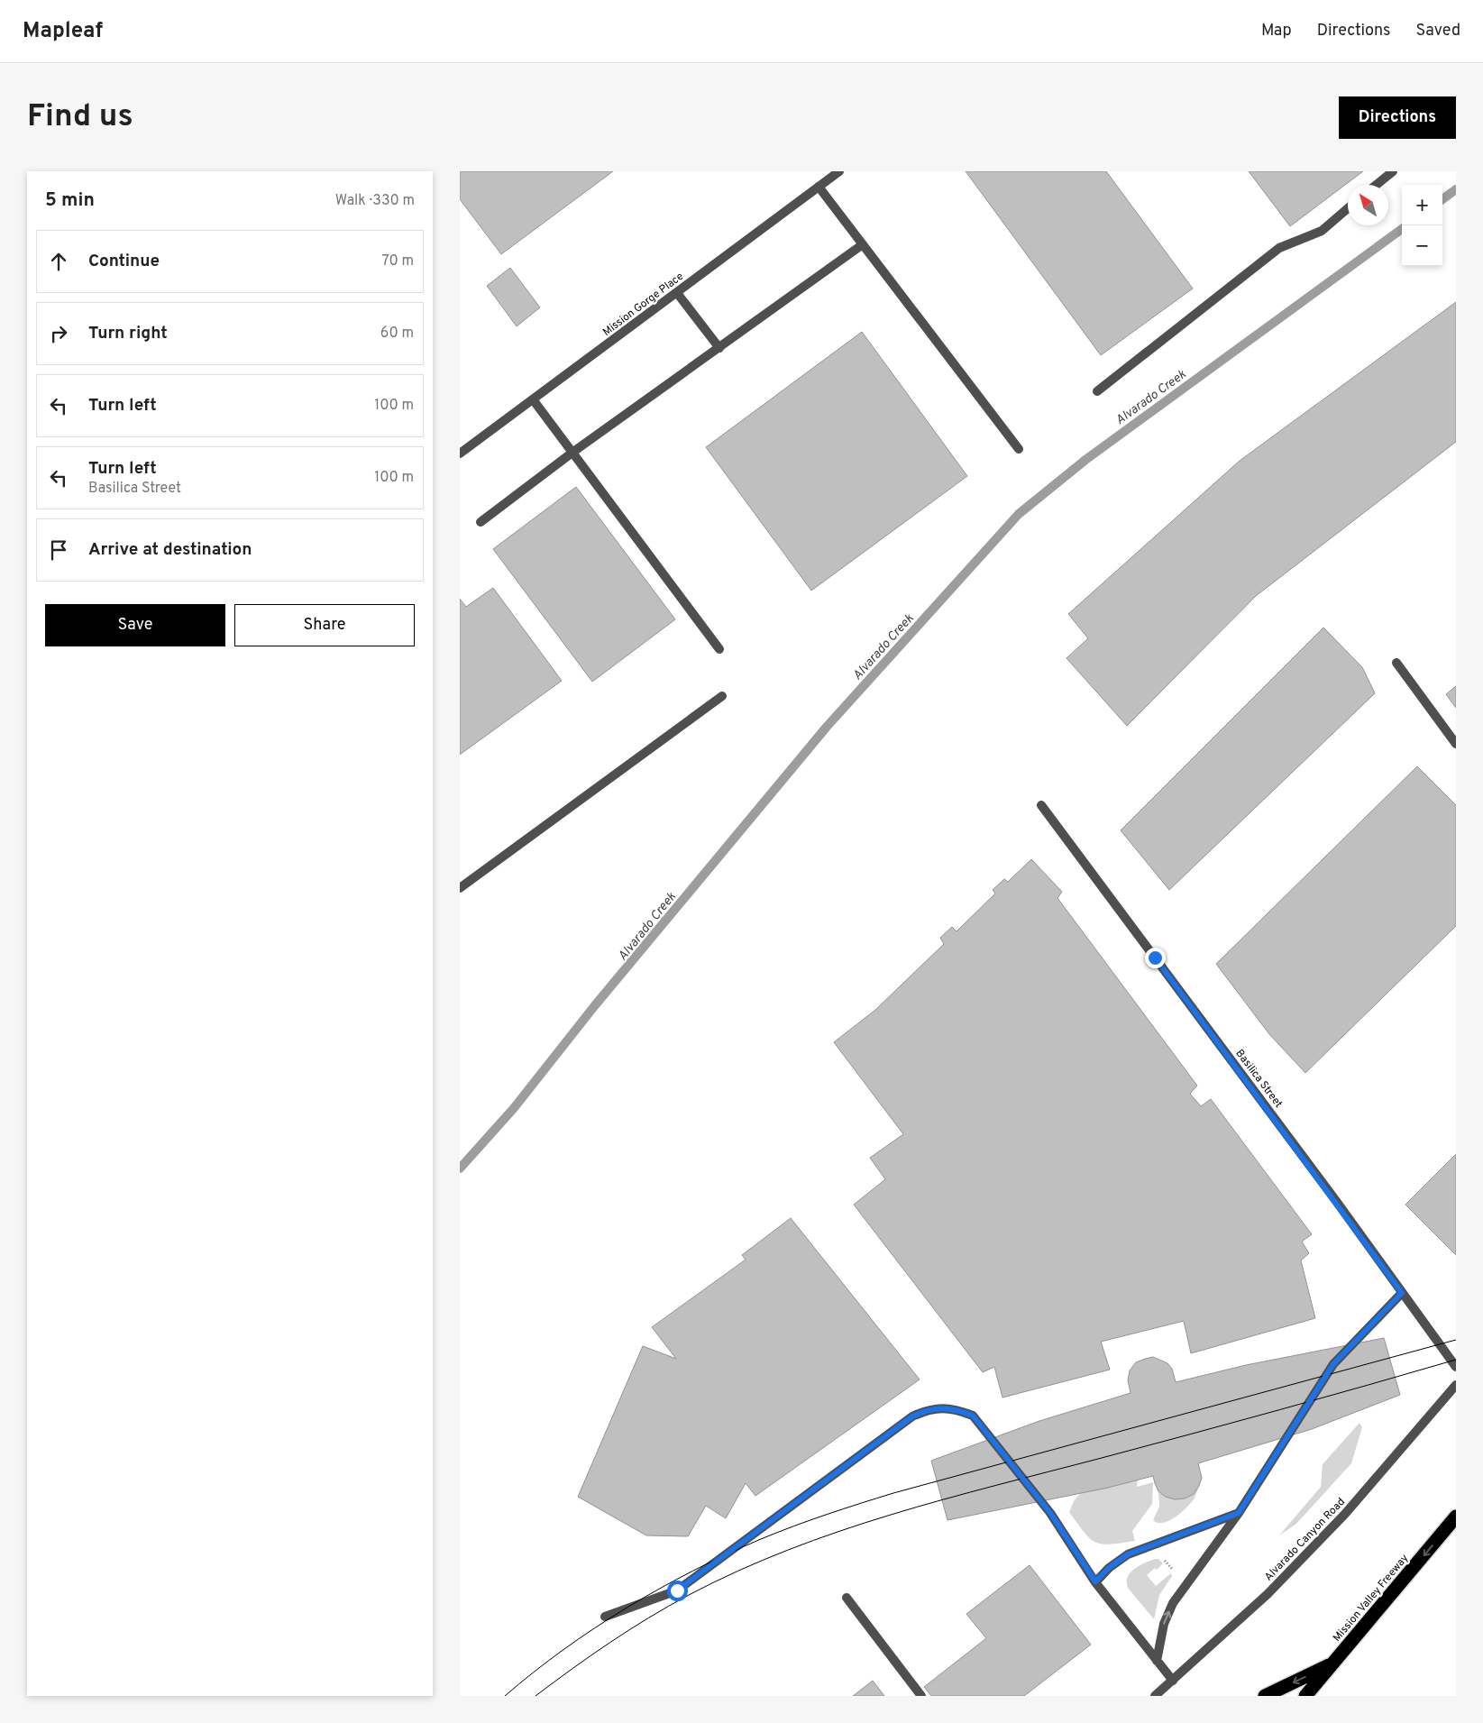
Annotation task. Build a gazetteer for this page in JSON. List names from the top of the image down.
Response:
{
  "streets": {
    "highway": ["Mission Valley Freeway"],
    "street": ["Mission Gorge Place", "Basilica Street", "Alvarado Canyon Road"]
  },
  "one_way": ["Mission Valley Freeway"],
  "water": ["Alvarado Creek"],
  "north": "top left",
  "page": {
    "header": "Mapleaf",
    "nav": ["Map", "Directions", "Saved"],
    "buttons": [
      "Directions",
      ["Save", "Share"]
    ],
    "title": "Find us",
    "heading": ["5 min", "Walk · 330 m"],
    "map_buttons": ["+", "−"],
    "list": [
      ["Continue", "70 m"],
      ["Turn right", "60 m"],
      ["Turn left", "100 m"],
      ["Turn left", "Basilica Street", "100 m"],
      "Arrive at destination"
    ]
  }
}
